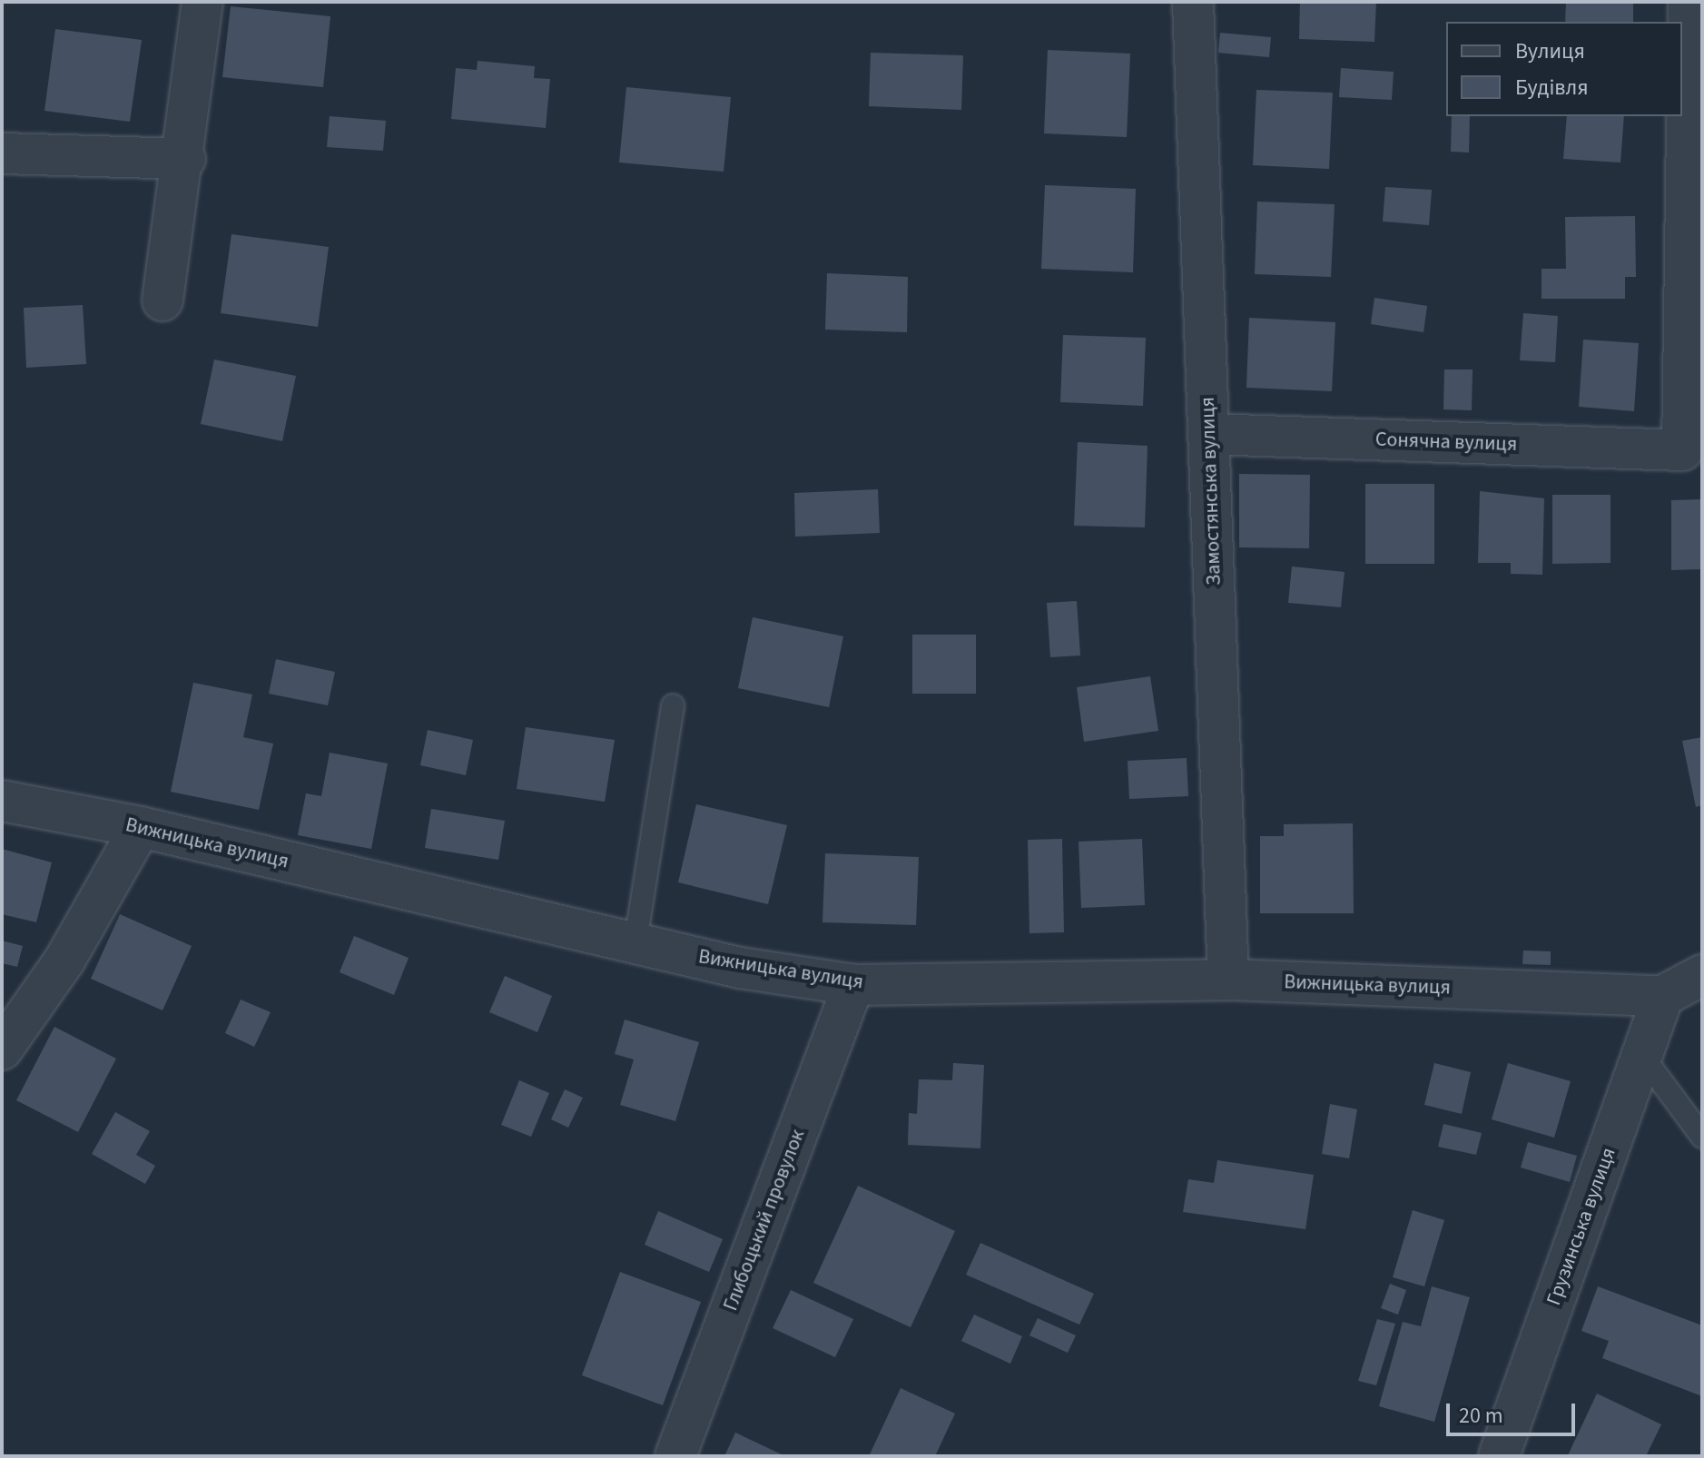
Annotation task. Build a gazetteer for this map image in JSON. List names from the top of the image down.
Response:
{
  "streets": {
    "street": [
      "Сонячна вулиця",
      "Замостянська вулиця",
      "Вижницька вулиця",
      "Глибоцький провулок",
      "Грузинська вулиця"
    ]
  },
  "crossings": [
    ["Сонячна вулиця", "Замостянська вулиця"],
    ["Замостянська вулиця", "Вижницька вулиця"],
    ["Вижницька вулиця", "Глибоцький провулок"],
    ["Вижницька вулиця", "Грузинська вулиця"]
  ],
  "legend": ["Вулиця", "Будівля"],
  "scale_bar": "20 m"
}
